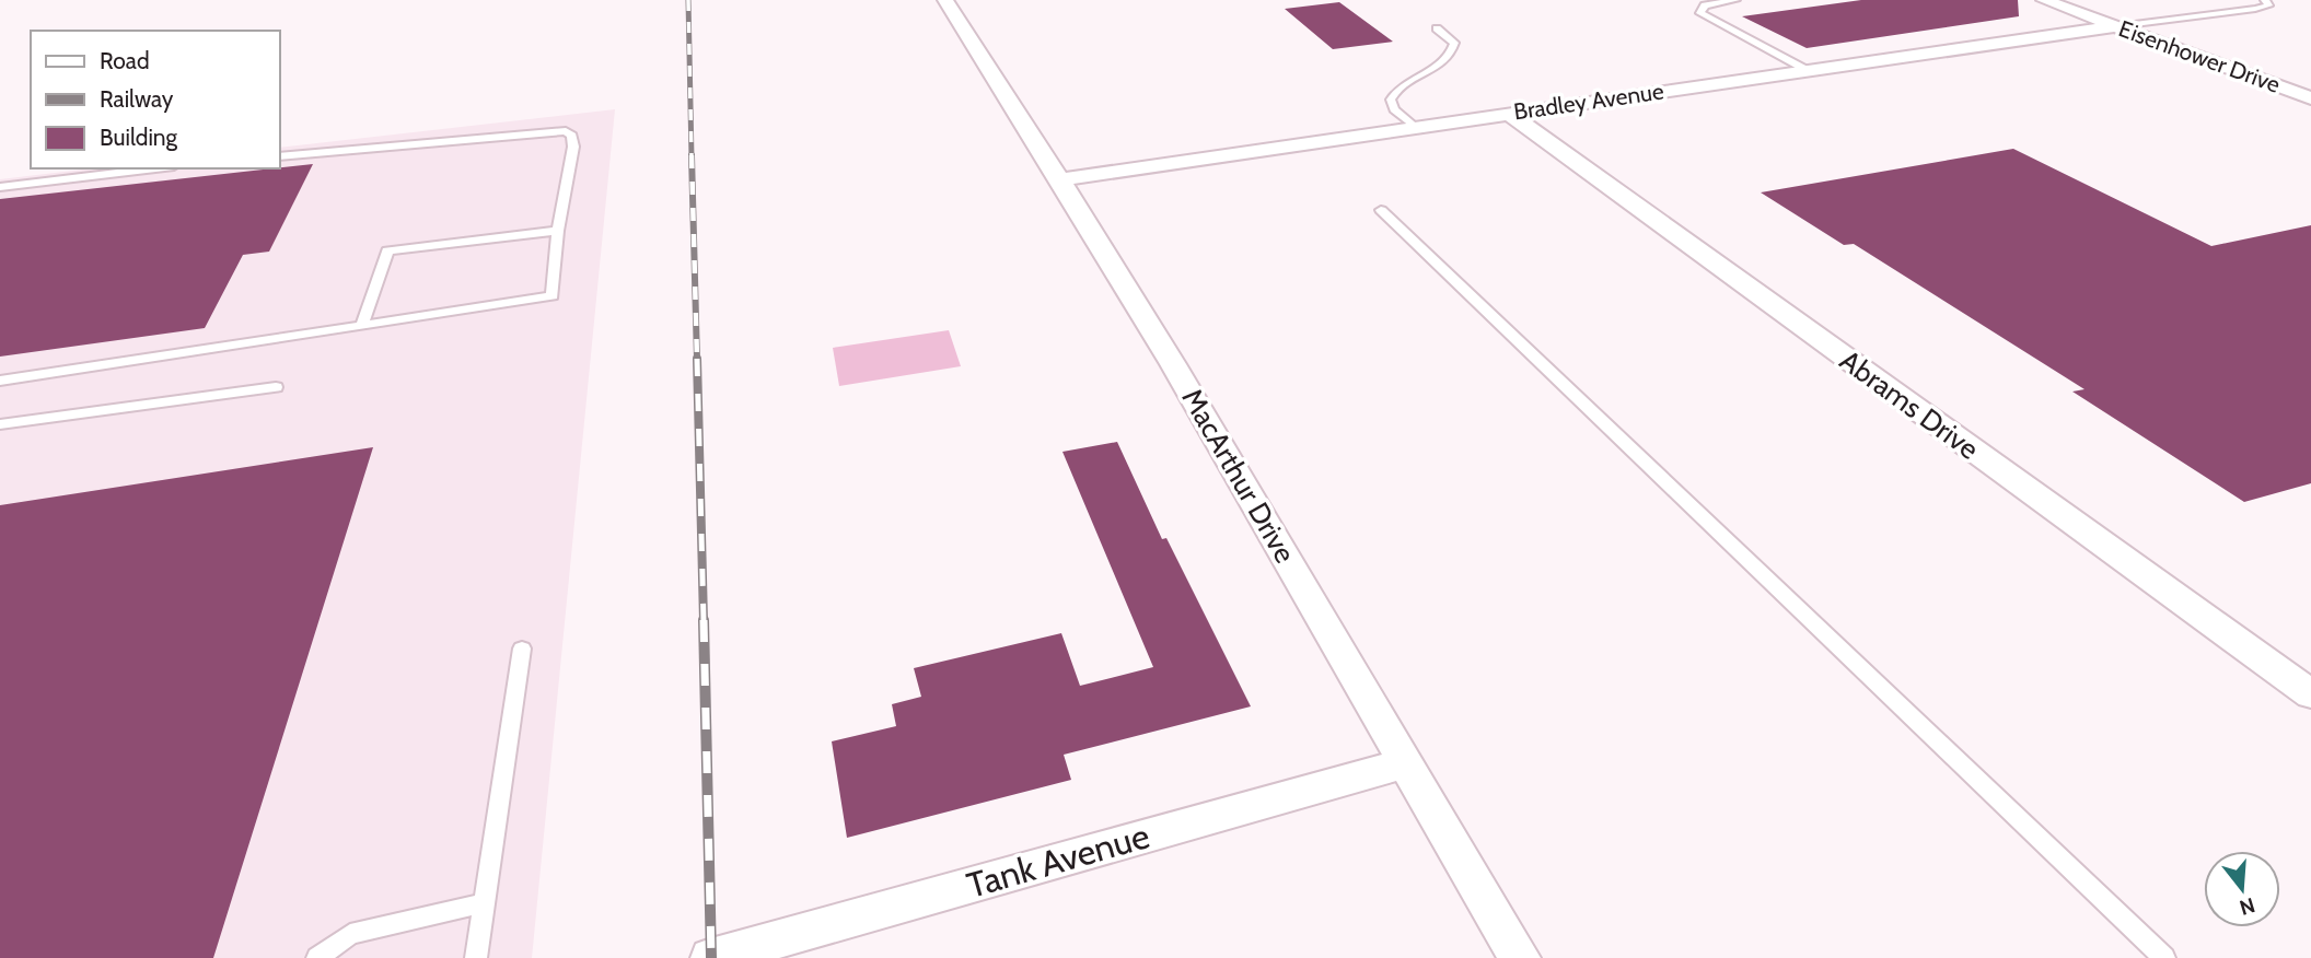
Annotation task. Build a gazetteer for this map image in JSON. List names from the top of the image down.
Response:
{
  "streets": {
    "street": [
      "Eisenhower Drive",
      "Bradley Avenue",
      "Abrams Drive",
      "MacArthur Drive",
      "Tank Avenue"
    ]
  },
  "crossings": [
    ["Eisenhower Drive", "Bradley Avenue"],
    ["Bradley Avenue", "Abrams Drive"],
    ["Bradley Avenue", "MacArthur Drive"],
    ["MacArthur Drive", "Tank Avenue"]
  ],
  "legend": ["Road", "Railway", "Building"],
  "north": "bottom"
}
